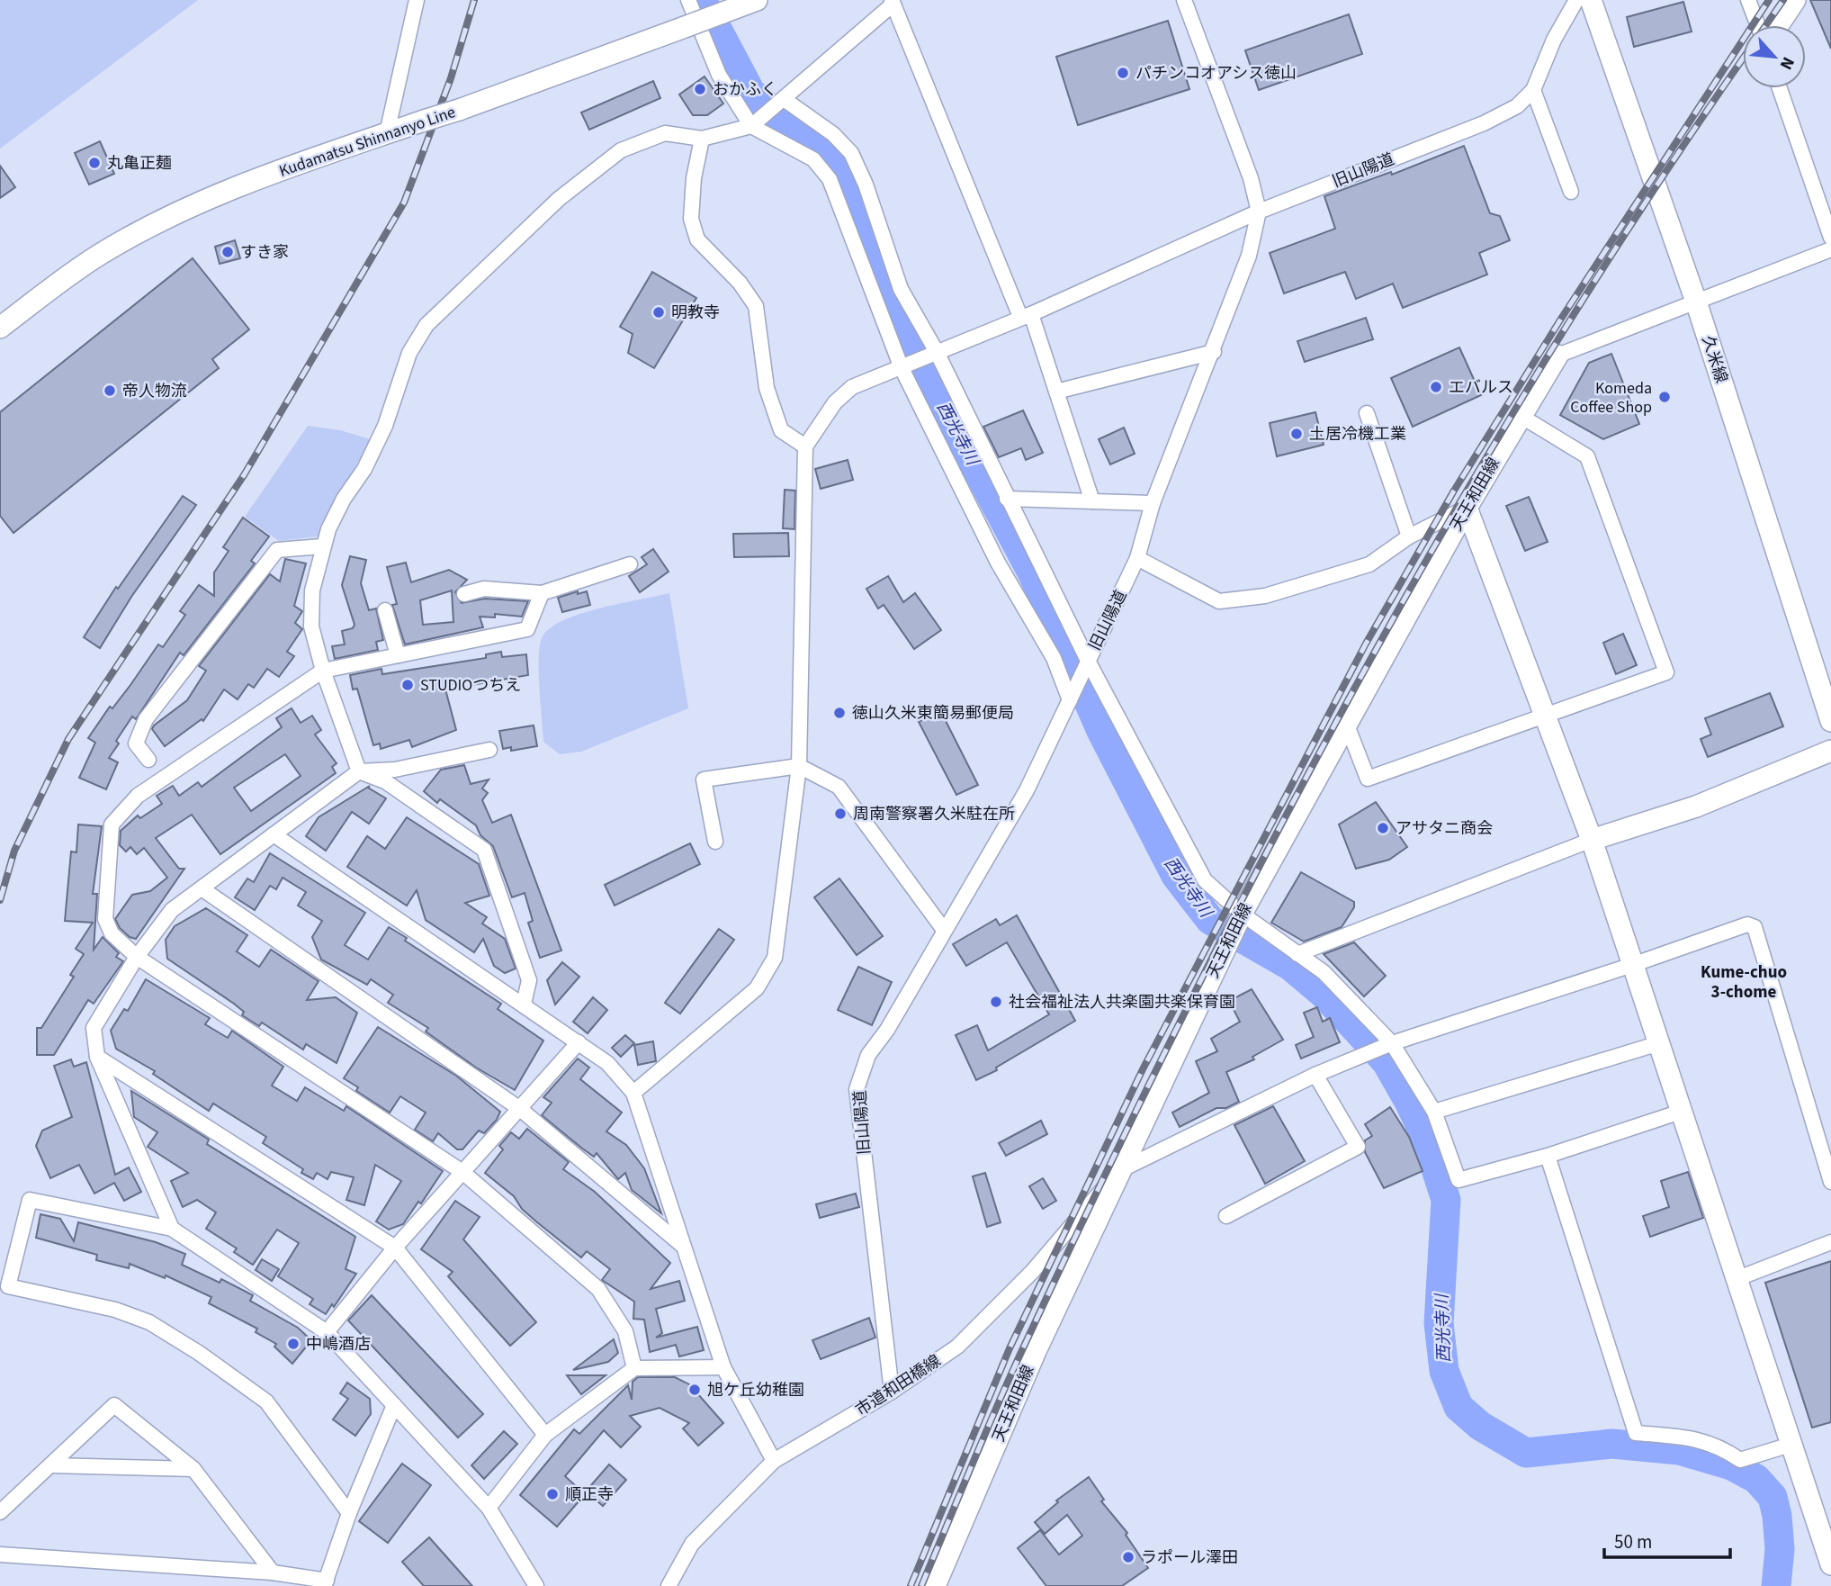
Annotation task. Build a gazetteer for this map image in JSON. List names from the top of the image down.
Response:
{
  "streets": {
    "street": [
      "Kudamatsu Shinnanyo Line",
      "旧山陽道",
      "久米線",
      "天王和田線",
      "市道和田橋線"
    ]
  },
  "crossings": [
    ["旧山陽道", "市道和田橋線"],
    ["天王和田線", "市道和田橋線"]
  ],
  "districts": ["Kume-chuo 3-chome"],
  "water": ["西光寺川"],
  "places": [
    "パチンコオアシス徳山",
    "おかふく",
    "丸亀正麺",
    "すき家",
    "明教寺",
    "エバルス",
    "帝人物流",
    "Komeda Coffee Shop",
    "土居冷機工業",
    "STUDIOつちえ",
    "徳山久米東簡易郵便局",
    "周南警察署久米駐在所",
    "アサタニ商会",
    "社会福祉法人共楽園共楽保育園",
    "中嶋酒店",
    "旭ケ丘幼稚園",
    "順正寺",
    "ラポール澤田"
  ],
  "scale_bar": "50 m",
  "north": "bottom right"
}
